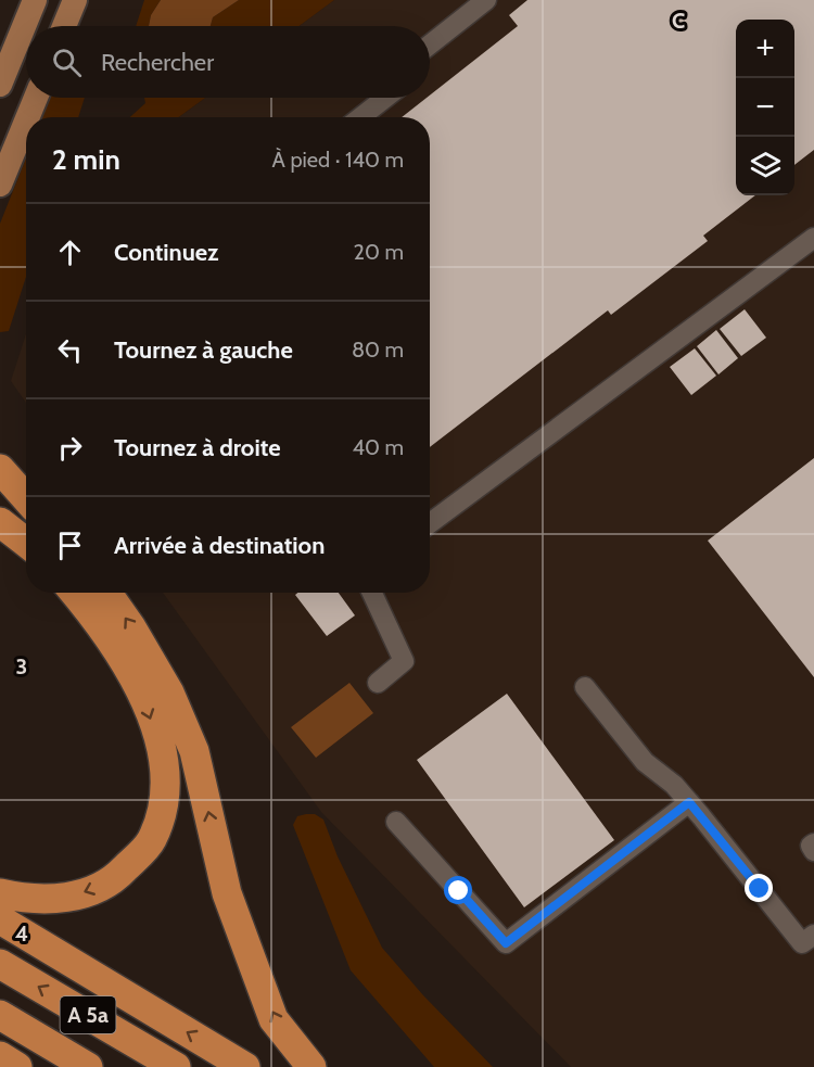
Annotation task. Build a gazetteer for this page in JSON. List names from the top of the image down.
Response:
{
  "streets": {
    "highway": ["A 5a"]
  },
  "page": {
    "map_buttons": ["+", "−"],
    "search": "Rechercher",
    "heading": ["2 min", "À pied · 140 m"],
    "list": [
      ["Continuez", "20 m"],
      ["Tournez à gauche", "80 m"],
      ["Tournez à droite", "40 m"],
      "Arrivée à destination"
    ]
  },
  "grid": {
    "columns": ["C"],
    "rows": ["3", "4"]
  }
}
